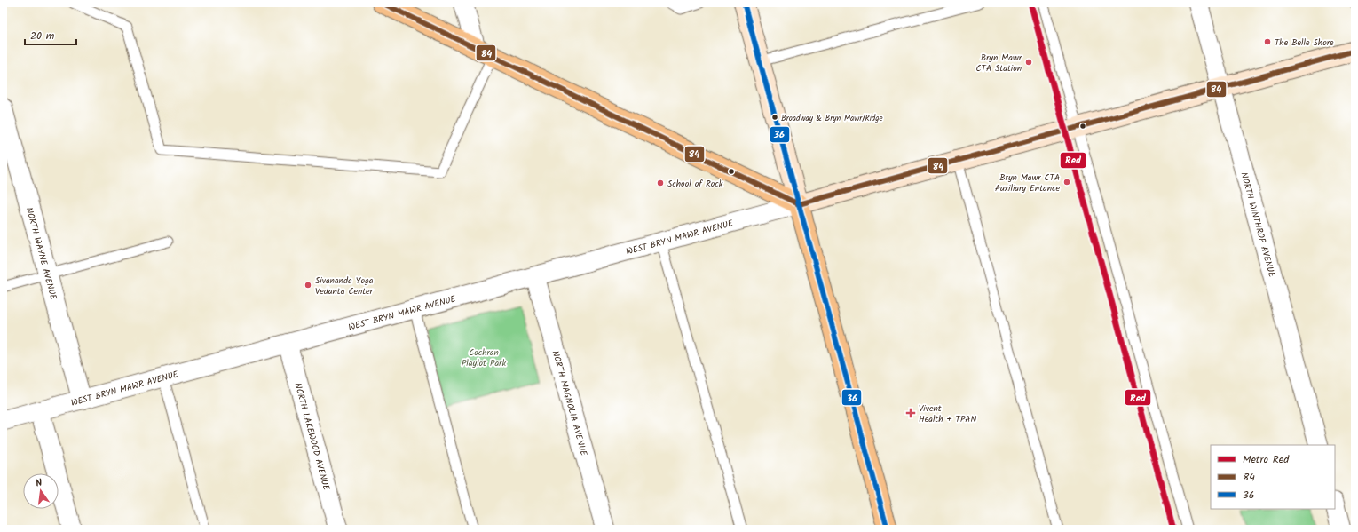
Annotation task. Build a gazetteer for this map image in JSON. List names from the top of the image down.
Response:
{
  "streets": {
    "main road": ["WEST BRYN MAWR AVENUE"],
    "street": [
      "NORTH WINTHROP AVENUE",
      "NORTH WAYNE AVENUE",
      "NORTH MAGNOLIA AVENUE",
      "NORTH LAKEWOOD AVENUE"
    ]
  },
  "crossings": [
    ["NORTH WINTHROP AVENUE", "WEST BRYN MAWR AVENUE"],
    ["WEST BRYN MAWR AVENUE", "NORTH WAYNE AVENUE"],
    ["WEST BRYN MAWR AVENUE", "NORTH MAGNOLIA AVENUE"],
    ["WEST BRYN MAWR AVENUE", "NORTH LAKEWOOD AVENUE"]
  ],
  "parks": ["Cochran Playlot Park"],
  "places": {
    "other": [
      "The Belle Shore",
      "Bryn Mawr CTA Station",
      "Broadway & Bryn Mawr/Ridge",
      "Bryn Mawr CTA Auxiliary Entance",
      "School of Rock",
      "Sivananda Yoga Vedanta Center"
    ],
    "health": ["Vivent Health + TPAN"]
  },
  "lines": ["metro line Red", "transit line 84", "transit line 36"],
  "legend": ["Metro Red", "84", "36"],
  "scale_bar": "20 m",
  "north": "top"
}
